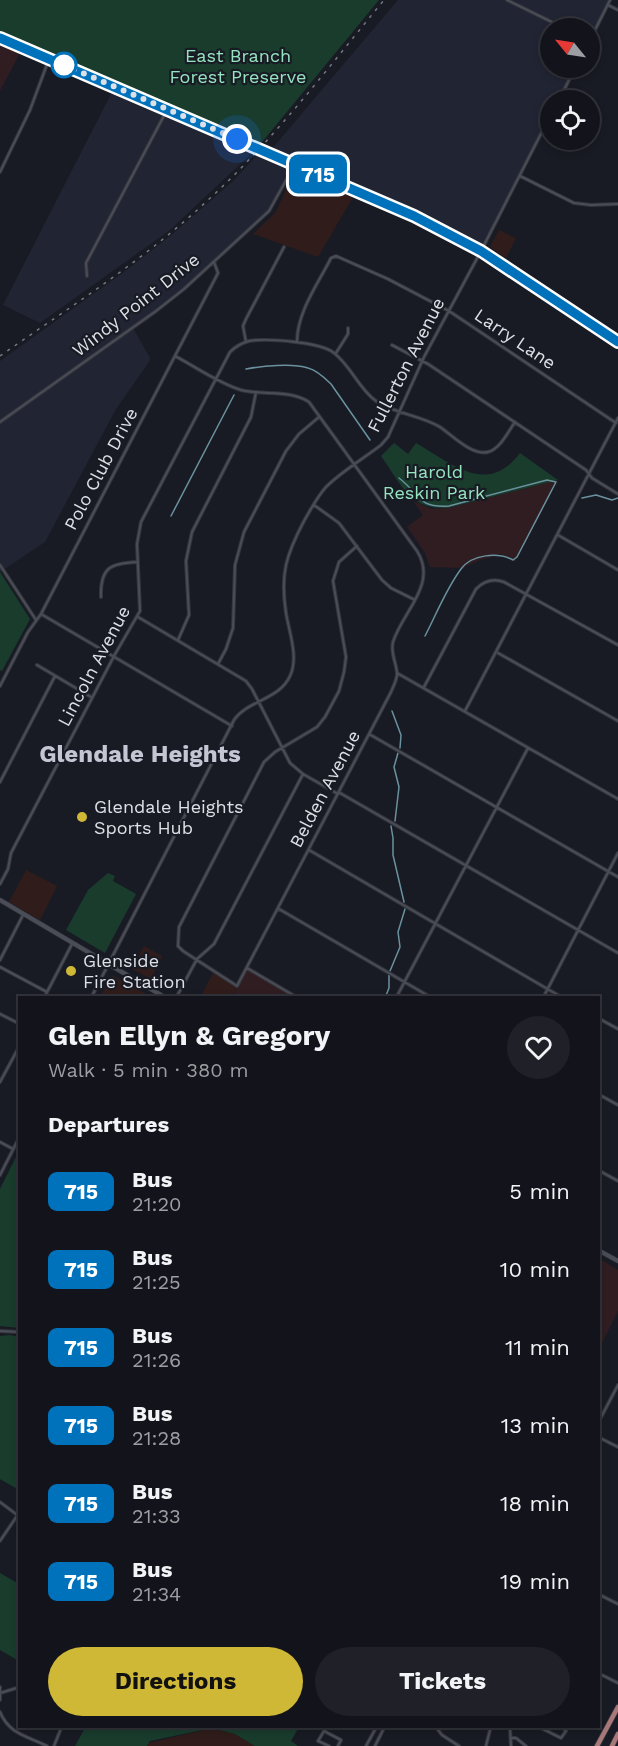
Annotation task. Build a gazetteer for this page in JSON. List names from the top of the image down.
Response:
{
  "streets": {
    "street": [
      "Windy Point Drive",
      "Larry Lane",
      "Fullerton Avenue",
      "Polo Club Drive",
      "Lincoln Avenue",
      "Belden Avenue"
    ]
  },
  "crossings": [
    ["Windy Point Drive", "Polo Club Drive"],
    ["Larry Lane", "Fullerton Avenue"],
    ["Fullerton Avenue", "Belden Avenue"]
  ],
  "districts": ["Glendale Heights"],
  "parks": ["East Branch Forest Preserve", "Harold Reskin Park"],
  "places": ["Glendale Heights Sports Hub", "Glenside Fire Station"],
  "lines": ["bus line 715"],
  "north": "top left",
  "page": {
    "on_map": "715",
    "heading": [
      ["Glen Ellyn & Gregory", "Walk · 5 min · 380 m"],
      "Departures"
    ],
    "list": [
      {
        "mark": "715",
        "name": "Bus",
        "note": "21:20",
        "value": "5 min"
      },
      {
        "mark": "715",
        "name": "Bus",
        "note": "21:25",
        "value": "10 min"
      },
      {
        "mark": "715",
        "name": "Bus",
        "note": "21:26",
        "value": "11 min"
      },
      {
        "mark": "715",
        "name": "Bus",
        "note": "21:28",
        "value": "13 min"
      },
      {
        "mark": "715",
        "name": "Bus",
        "note": "21:33",
        "value": "18 min"
      },
      {
        "mark": "715",
        "name": "Bus",
        "note": "21:34",
        "value": "19 min"
      }
    ],
    "buttons": ["Directions", "Tickets"]
  }
}
